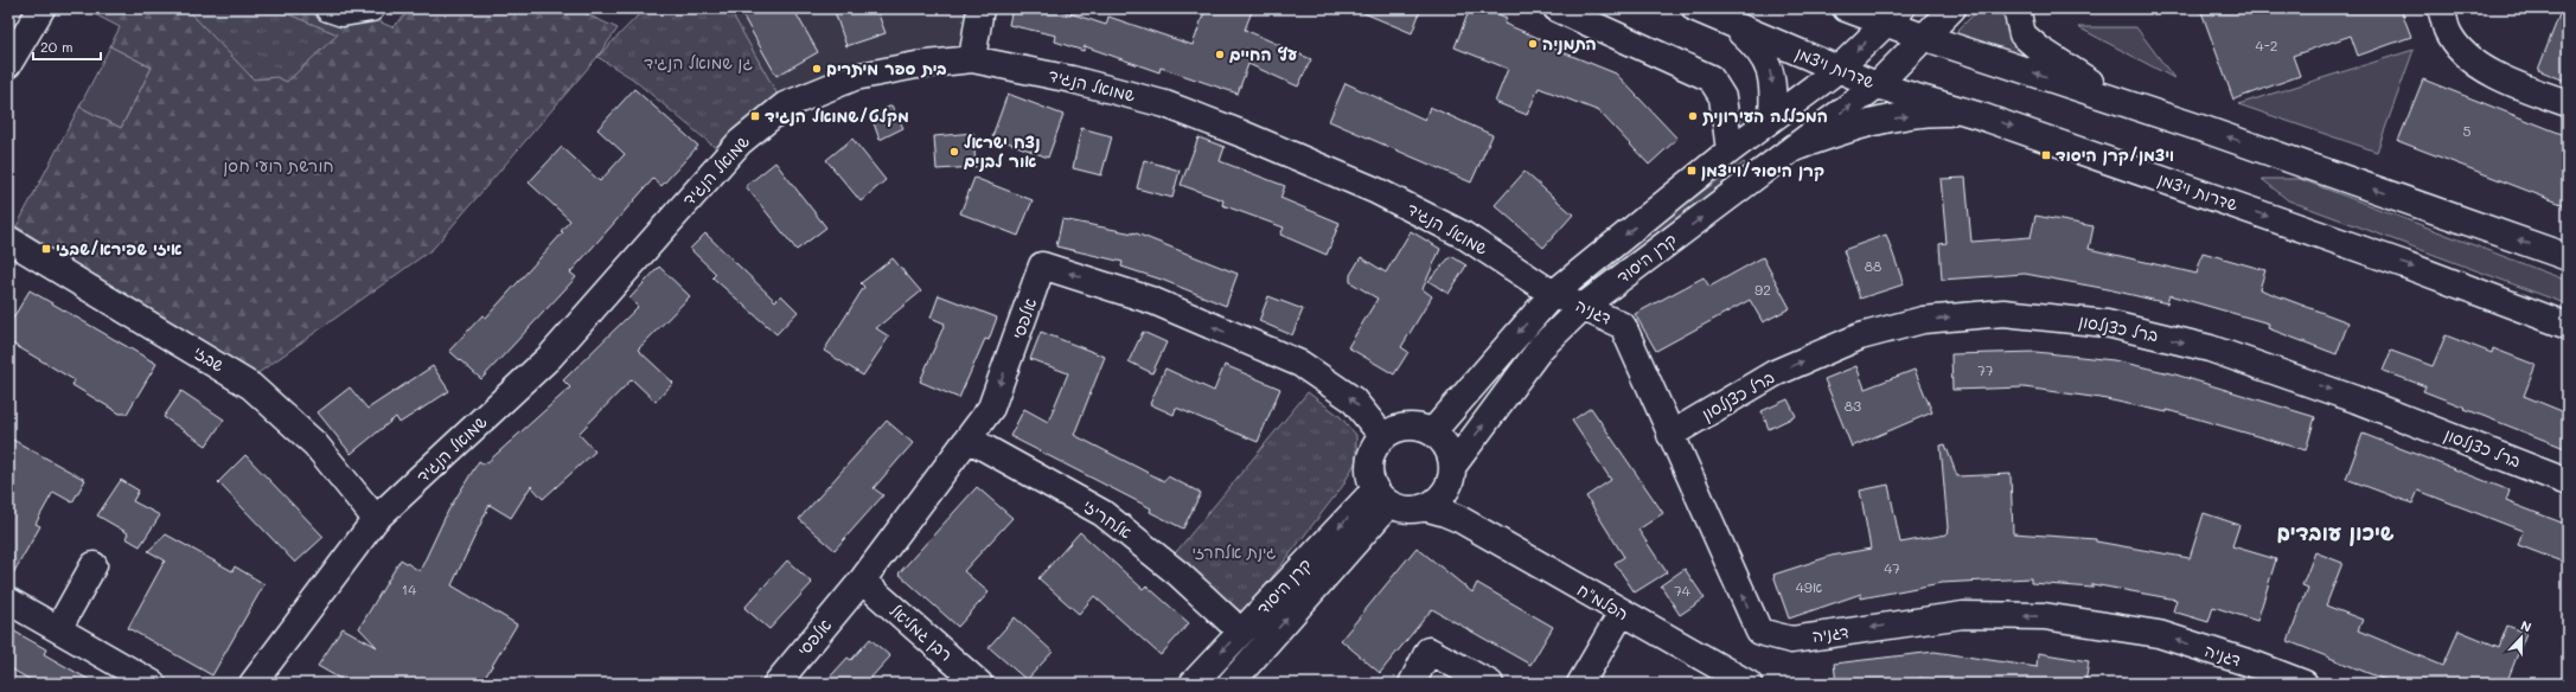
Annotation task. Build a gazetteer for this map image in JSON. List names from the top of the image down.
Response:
{
  "streets": {
    "street": [
      "שדרות ויצמן",
      "שמואל הנגיד",
      "קרן היסוד",
      "דגניה",
      "אלפסי",
      "ברל כצנלסון",
      "שבזי",
      "אלחריזי",
      "הפלמ\"ח",
      "רבן גמליאל"
    ]
  },
  "crossings": [
    ["שדרות ויצמן", "קרן היסוד"],
    ["שמואל הנגיד", "קרן היסוד"],
    ["שמואל הנגיד", "דגניה"],
    ["שמואל הנגיד", "שבזי"],
    ["קרן היסוד", "דגניה"],
    ["קרן היסוד", "אלפסי"],
    ["קרן היסוד", "הפלמ\"ח"],
    ["דגניה", "ברל כצנלסון"],
    ["אלפסי", "אלחריזי"],
    ["אלפסי", "הפלמ\"ח"],
    ["אלפסי", "רבן גמליאל"]
  ],
  "one_way": ["דגניה"],
  "districts": ["שיכון עובדים"],
  "parks": ["גן שמואל הנגיד", "חורשת רועי חסן", "גינת אלחרזי"],
  "places": {
    "other": [
      "התמניה",
      "עץ החיים",
      "בית ספר מיתרים",
      "המכללה העירונית",
      "נצח ישראל אור לבנים"
    ],
    "transit": [
      "מקלט/שמואל הנגיד",
      "ויצמן/קרן היסוד",
      "קרן היסוד/וייצמן",
      "איזי שפירא/שבזי"
    ]
  },
  "house_numbers": [
    "4-2",
    "5",
    "88",
    "92",
    "77",
    "83",
    "47",
    "49א",
    "14",
    "74"
  ],
  "scale_bar": "20 m",
  "north": "top"
}
